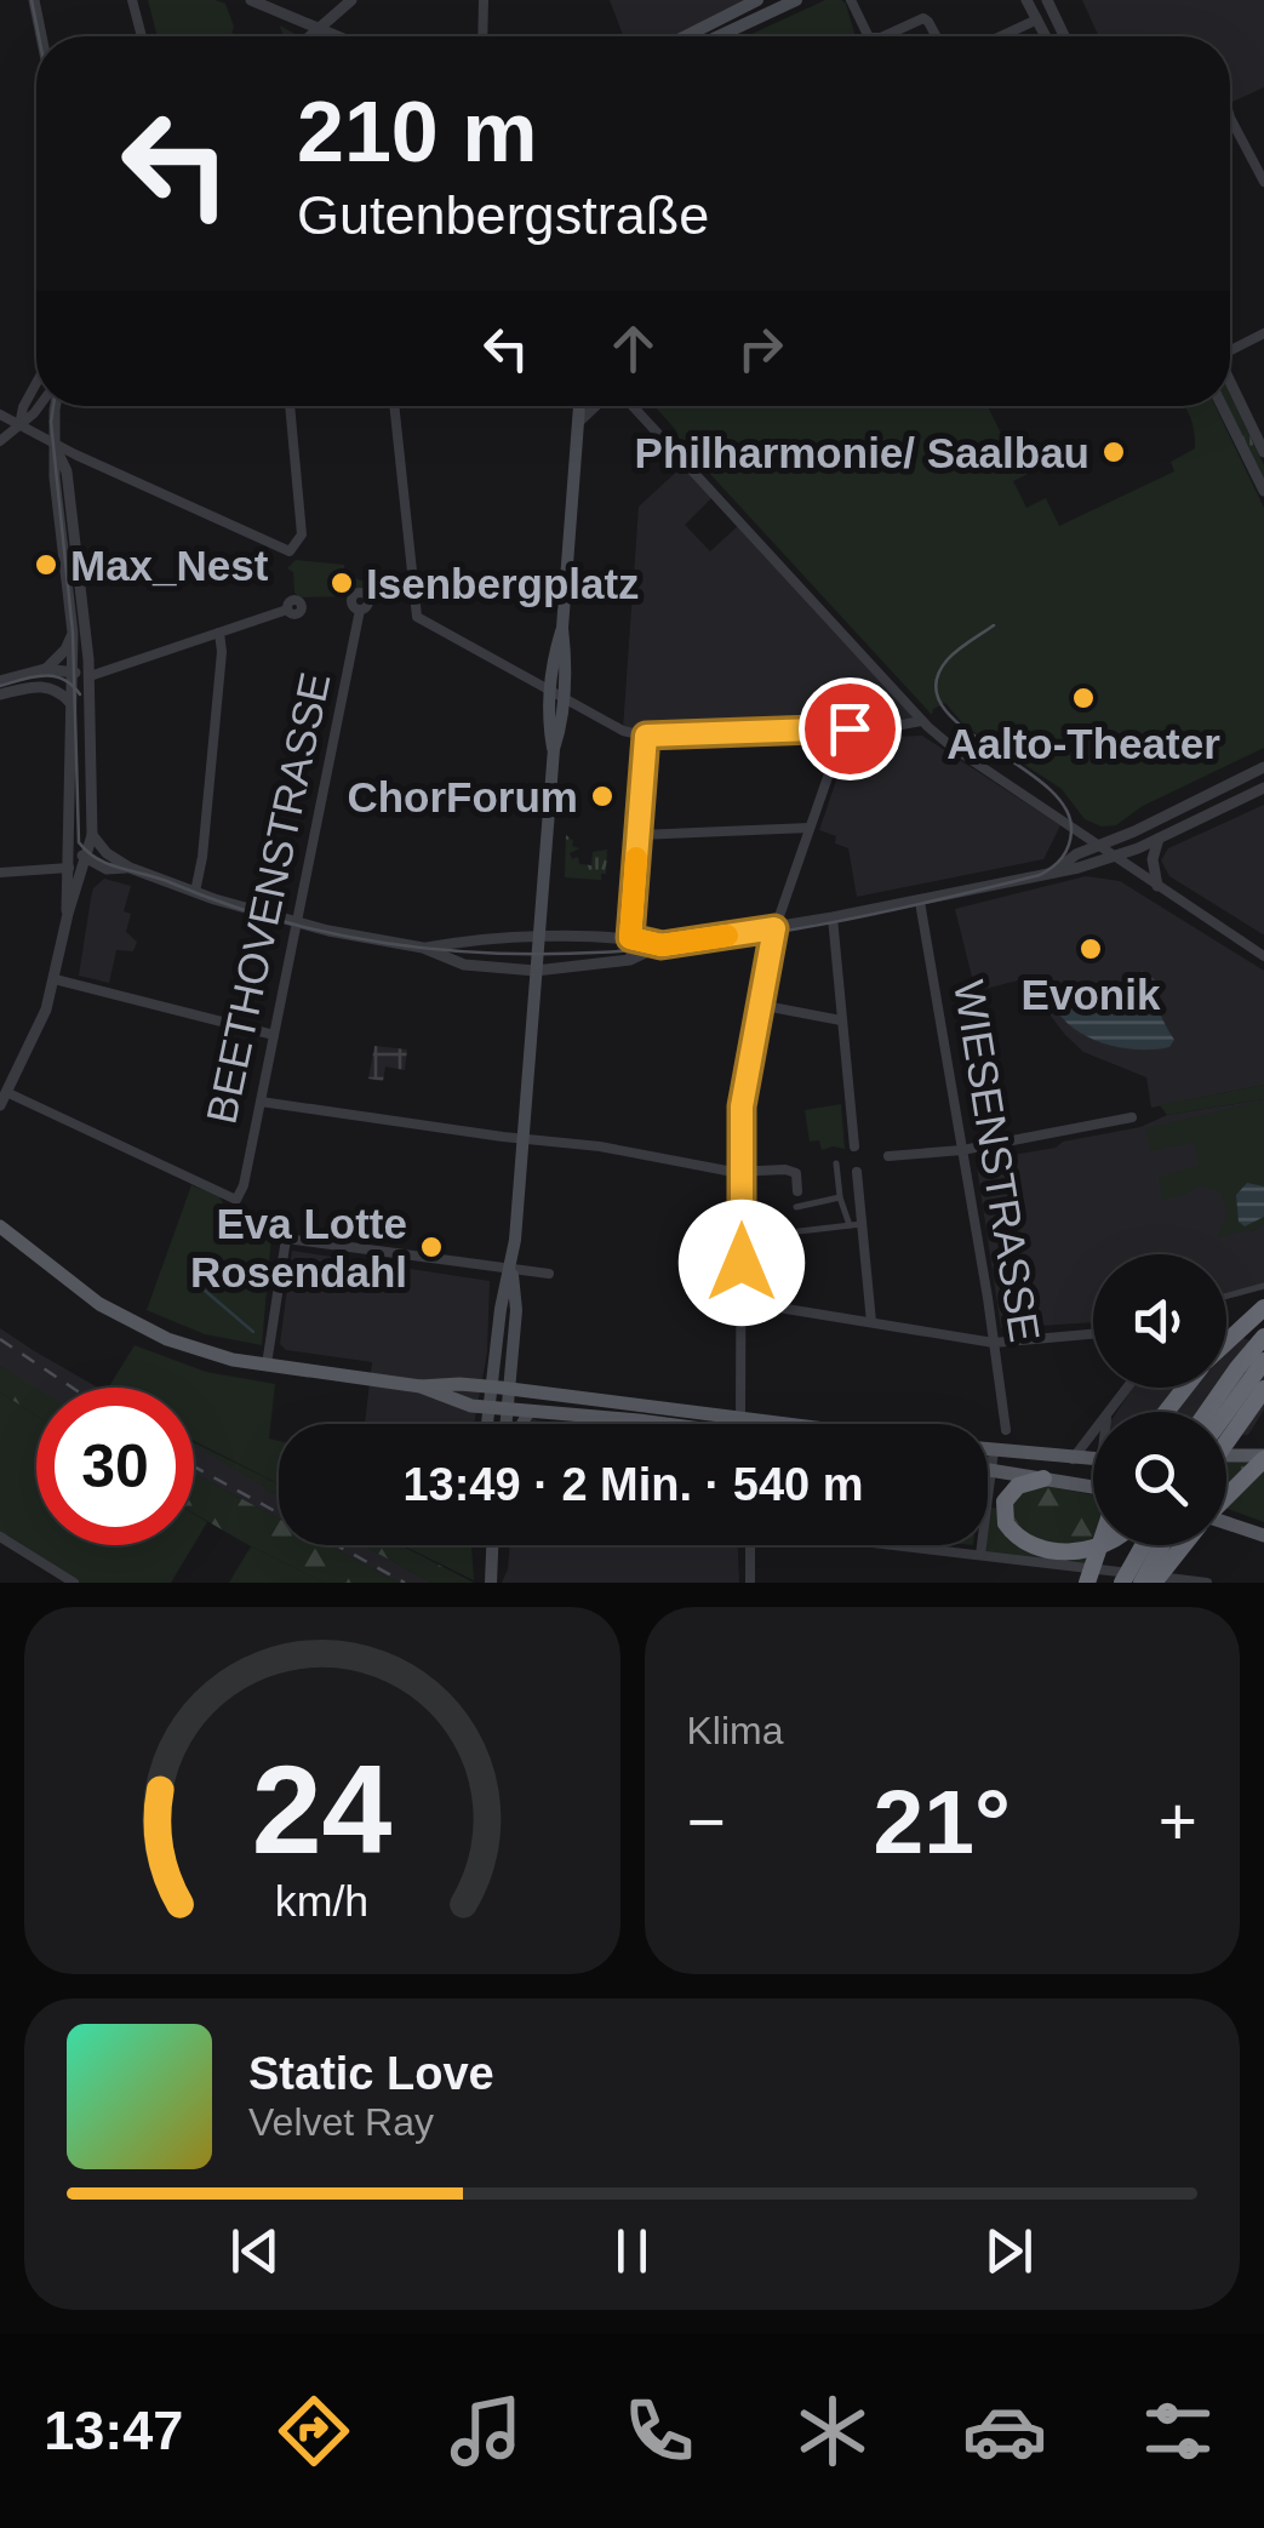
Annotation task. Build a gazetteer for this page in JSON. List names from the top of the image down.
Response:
{
  "streets": {
    "street": ["BEETHOVENSTRASSE", "WIESENSTRASSE"]
  },
  "places": [
    "Philharmonie/ Saalbau",
    "Max_Nest",
    "Isenbergplatz",
    "Aalto-Theater",
    "ChorForum",
    "Evonik",
    "Eva Lotte Rosendahl"
  ],
  "page": {
    "turn": ["210 m", "Gutenbergstraße"],
    "limit": "30",
    "trip": "13:49 · 2 Min. · 540 m",
    "tile": "Klima",
    "heat": ["−", "21°", "+"],
    "song": ["Static Love", "Velvet Ray"],
    "tabs": "13:47",
    "gauge": ["24", "km/h"]
  }
}
